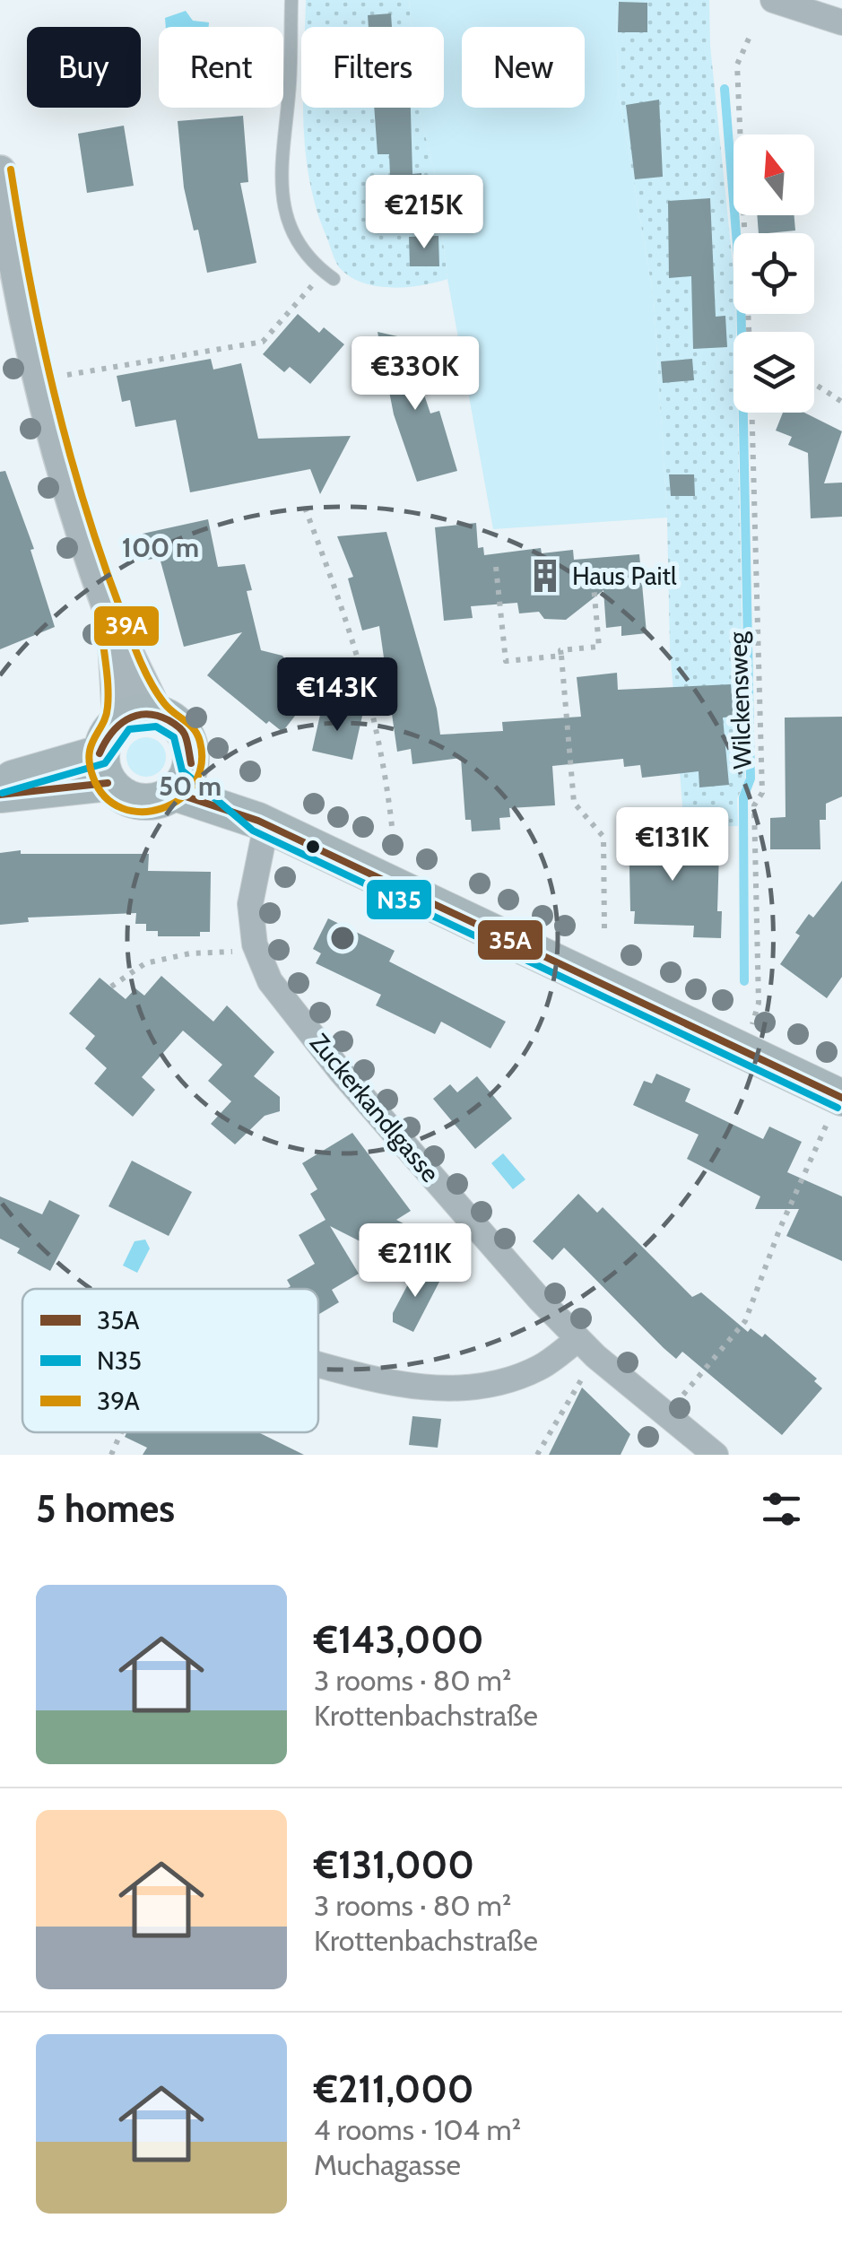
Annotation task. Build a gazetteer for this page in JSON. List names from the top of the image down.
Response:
{
  "streets": {
    "street": ["Zuckerkandlgasse"],
    "path": ["Wilckensweg"]
  },
  "places": {
    "building": ["Haus Paitl"]
  },
  "lines": ["transit line 39A", "transit line 35A", "transit line N35"],
  "legend": ["35A", "N35", "39A"],
  "north": "top",
  "page": {
    "chip": [
      "Buy",
      "Rent",
      "Filters",
      "New"
    ],
    "price": [
      "€215K",
      "€330K",
      "€143K",
      "€131K",
      "€211K"
    ],
    "heading": "5 homes",
    "list": [
      {
        "name": "€143,000",
        "note": "3 rooms · 80 m² · Krottenbachstraße"
      },
      {
        "name": "€131,000",
        "note": "3 rooms · 80 m² · Krottenbachstraße"
      },
      {
        "name": "€211,000",
        "note": "4 rooms · 104 m² · Muchagasse"
      }
    ]
  },
  "rings": ["100 m", "50 m"]
}
